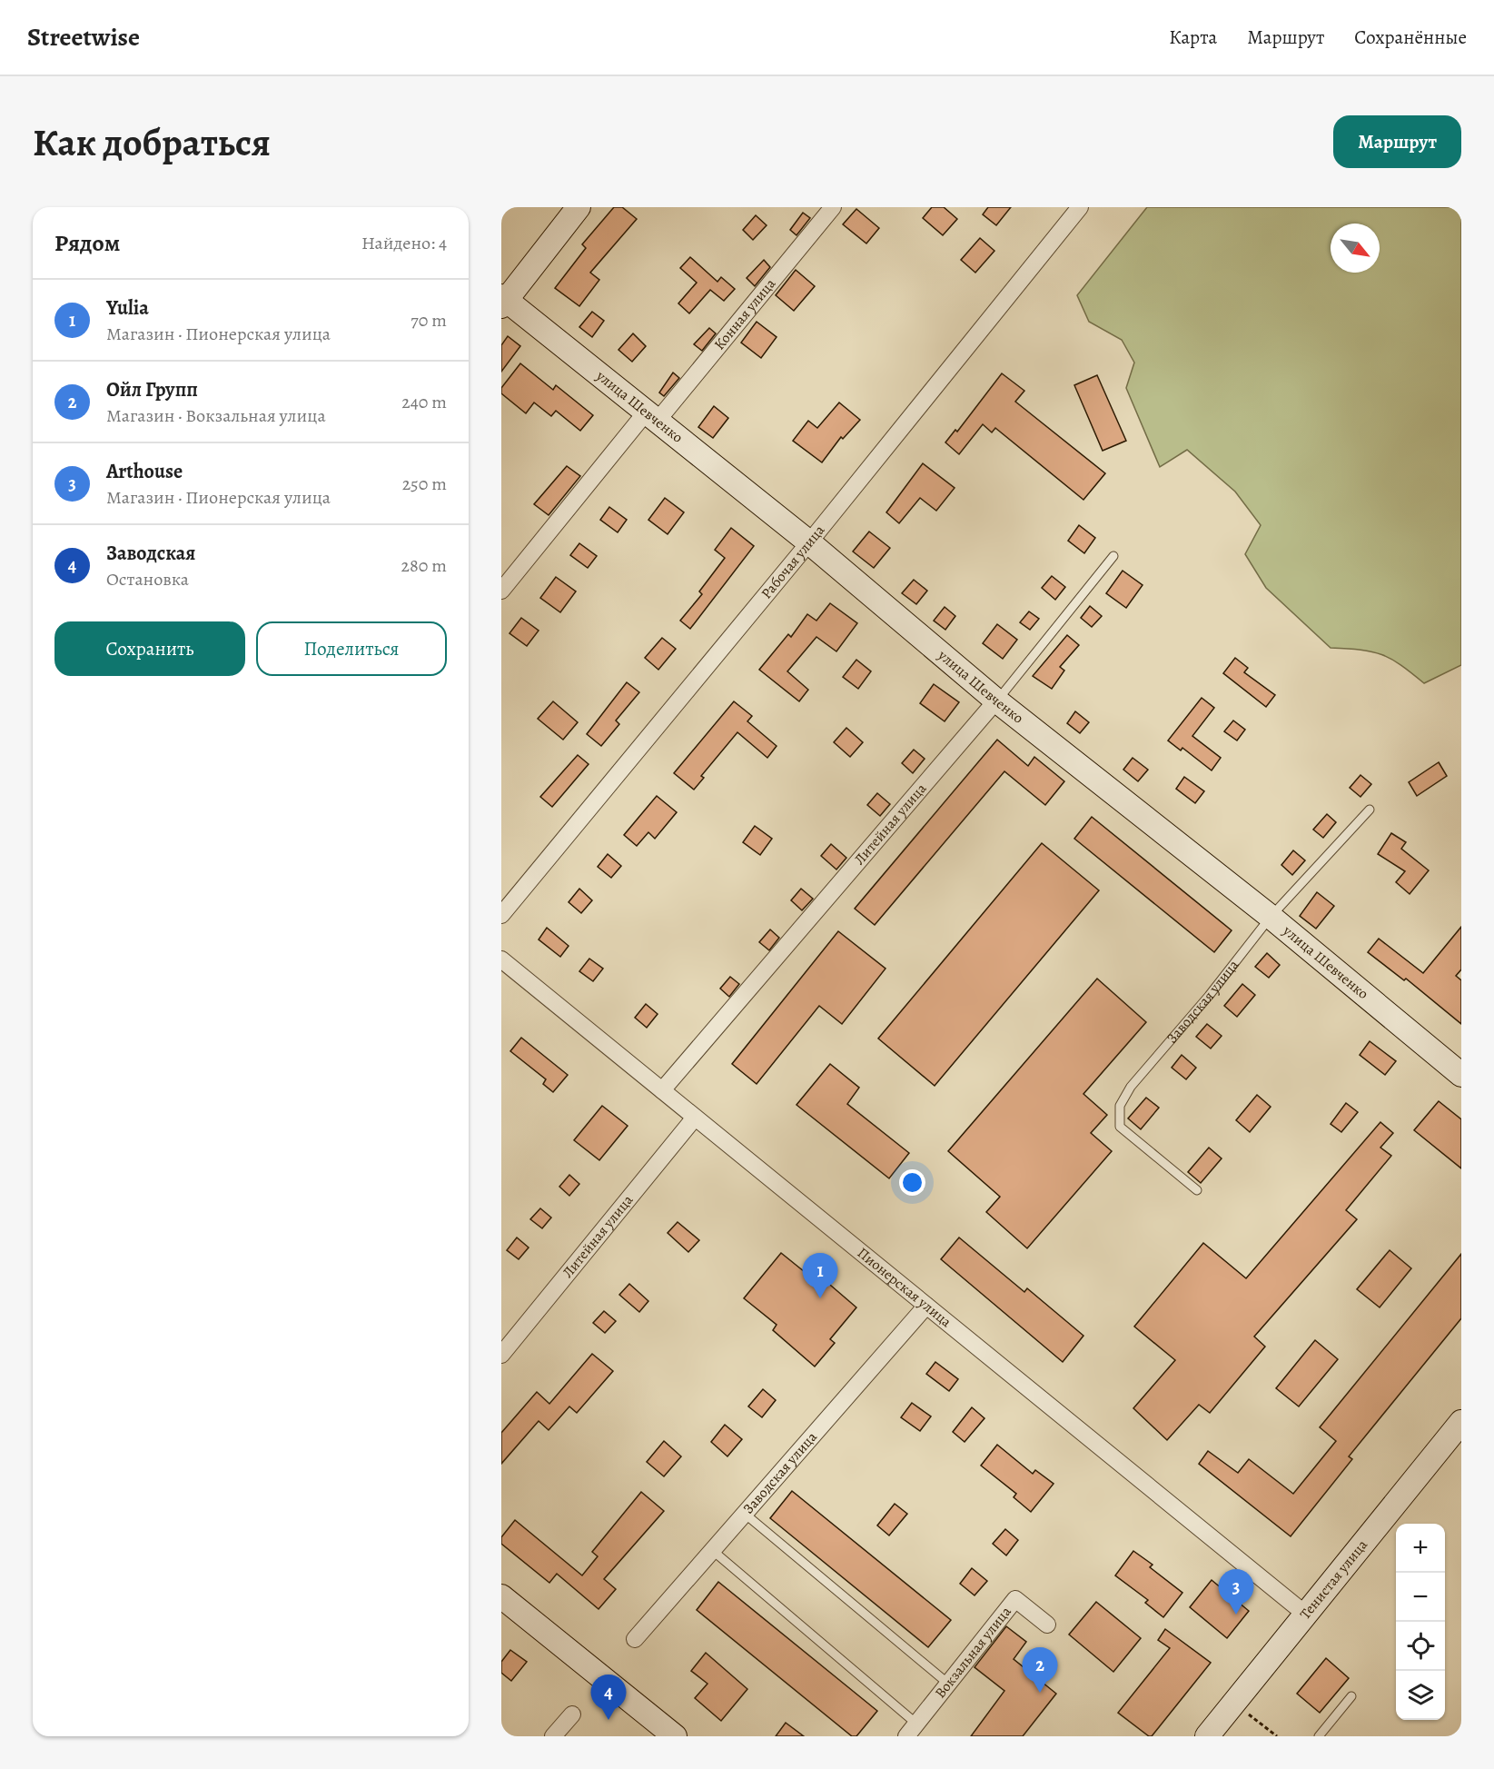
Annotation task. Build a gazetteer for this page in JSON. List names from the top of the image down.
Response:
{
  "streets": {
    "street": [
      "Конная улица",
      "улица Шевченко",
      "Рабочая улица",
      "Литейная улица",
      "Заводская улица",
      "Пионерская улица",
      "Тенистая улица",
      "Вокзальная улица"
    ]
  },
  "crossings": [
    ["Конная улица", "улица Шевченко"],
    ["улица Шевченко", "Рабочая улица"],
    ["улица Шевченко", "Литейная улица"],
    ["улица Шевченко", "Заводская улица"],
    ["Литейная улица", "Пионерская улица"],
    ["Заводская улица", "Пионерская улица"],
    ["Пионерская улица", "Тенистая улица"]
  ],
  "north": "bottom right",
  "page": {
    "header": "Streetwise",
    "nav": ["Карта", "Маршрут", "Сохранённые"],
    "buttons": [
      "Маршрут",
      ["Сохранить", "Поделиться"]
    ],
    "title": "Как добраться",
    "heading": ["Рядом", "Найдено: 4"],
    "list": [
      {
        "mark": "1",
        "name": "Yulia",
        "note": "Магазин · Пионерская улица",
        "value": "70 m"
      },
      {
        "mark": "2",
        "name": "Ойл Групп",
        "note": "Магазин · Вокзальная улица",
        "value": "240 m"
      },
      {
        "mark": "3",
        "name": "Arthouse",
        "note": "Магазин · Пионерская улица",
        "value": "250 m"
      },
      {
        "mark": "4",
        "name": "Заводская",
        "note": "Остановка",
        "value": "280 m"
      }
    ],
    "pins": [
      "1",
      "3",
      "2",
      "4"
    ],
    "map_buttons": ["+", "−"]
  }
}
